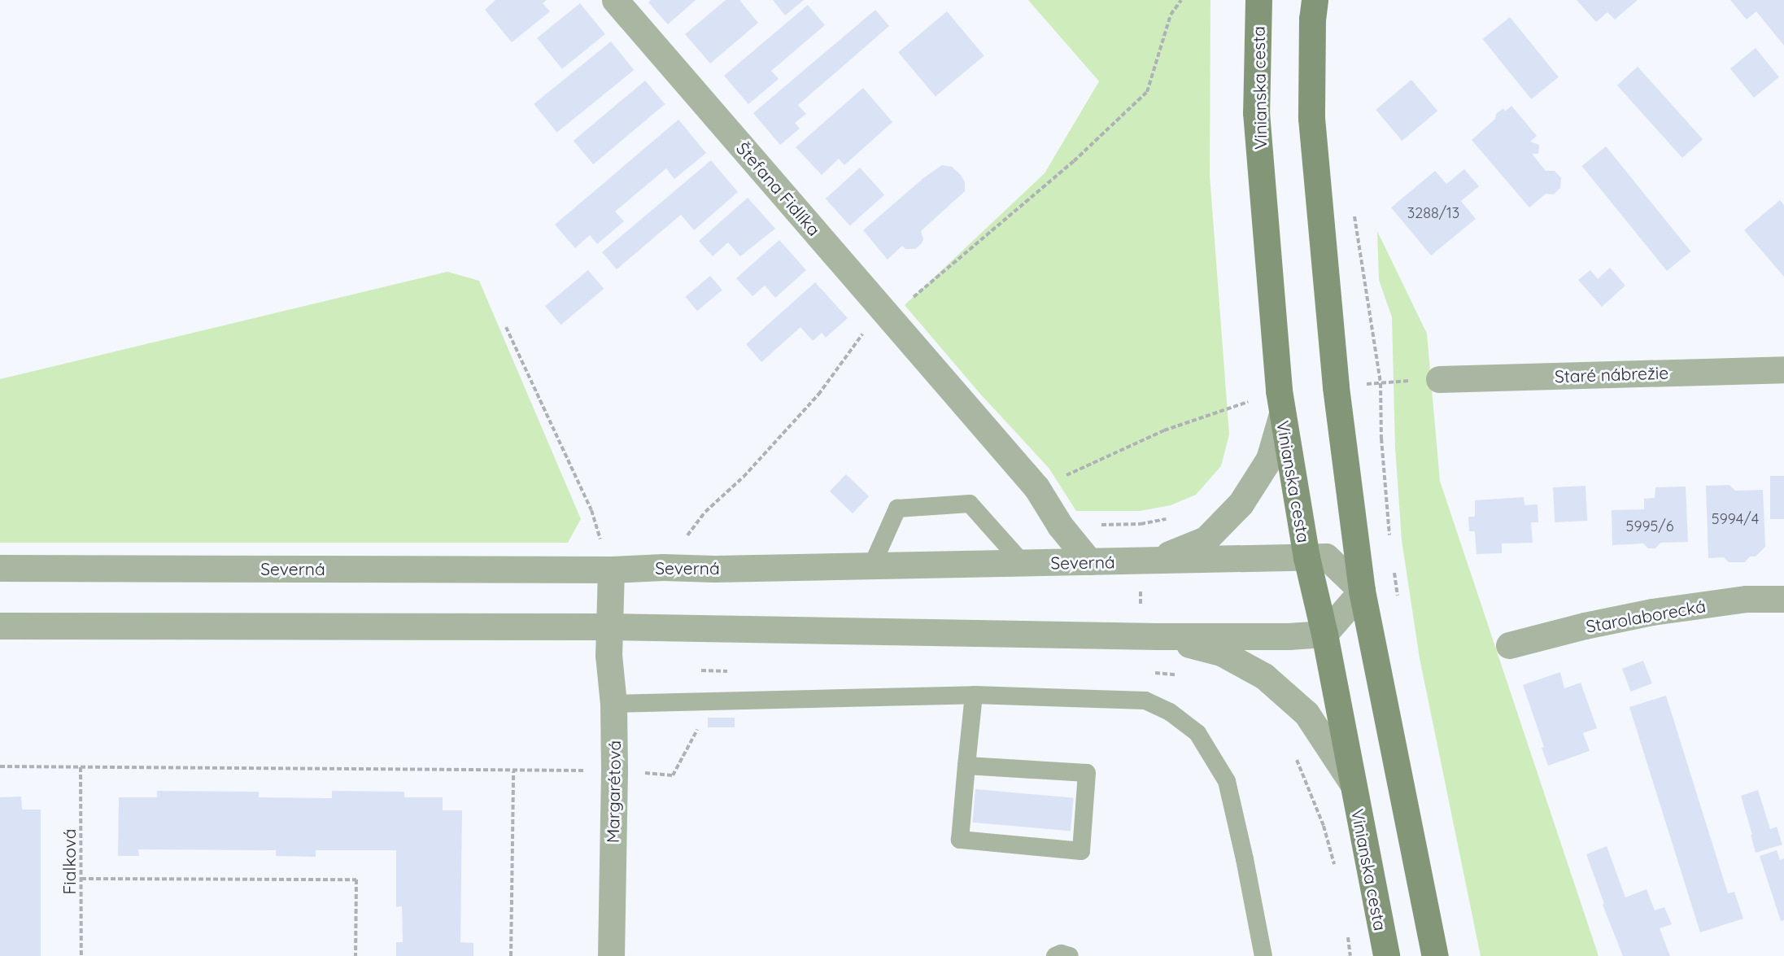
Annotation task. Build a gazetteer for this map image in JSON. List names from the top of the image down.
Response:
{
  "streets": {
    "main road": ["Vinianska cesta"],
    "street": [
      "Štefana Fidlíka",
      "Staré nábrežie",
      "Severná",
      "Starolaborecká",
      "Margarétová"
    ],
    "path": ["Fialková"]
  },
  "crossings": [
    ["Vinianska cesta", "Severná"],
    ["Štefana Fidlíka", "Severná"],
    ["Severná", "Margarétová"]
  ],
  "house_numbers": ["3288/13", "5994/4", "5995/6"]
}
